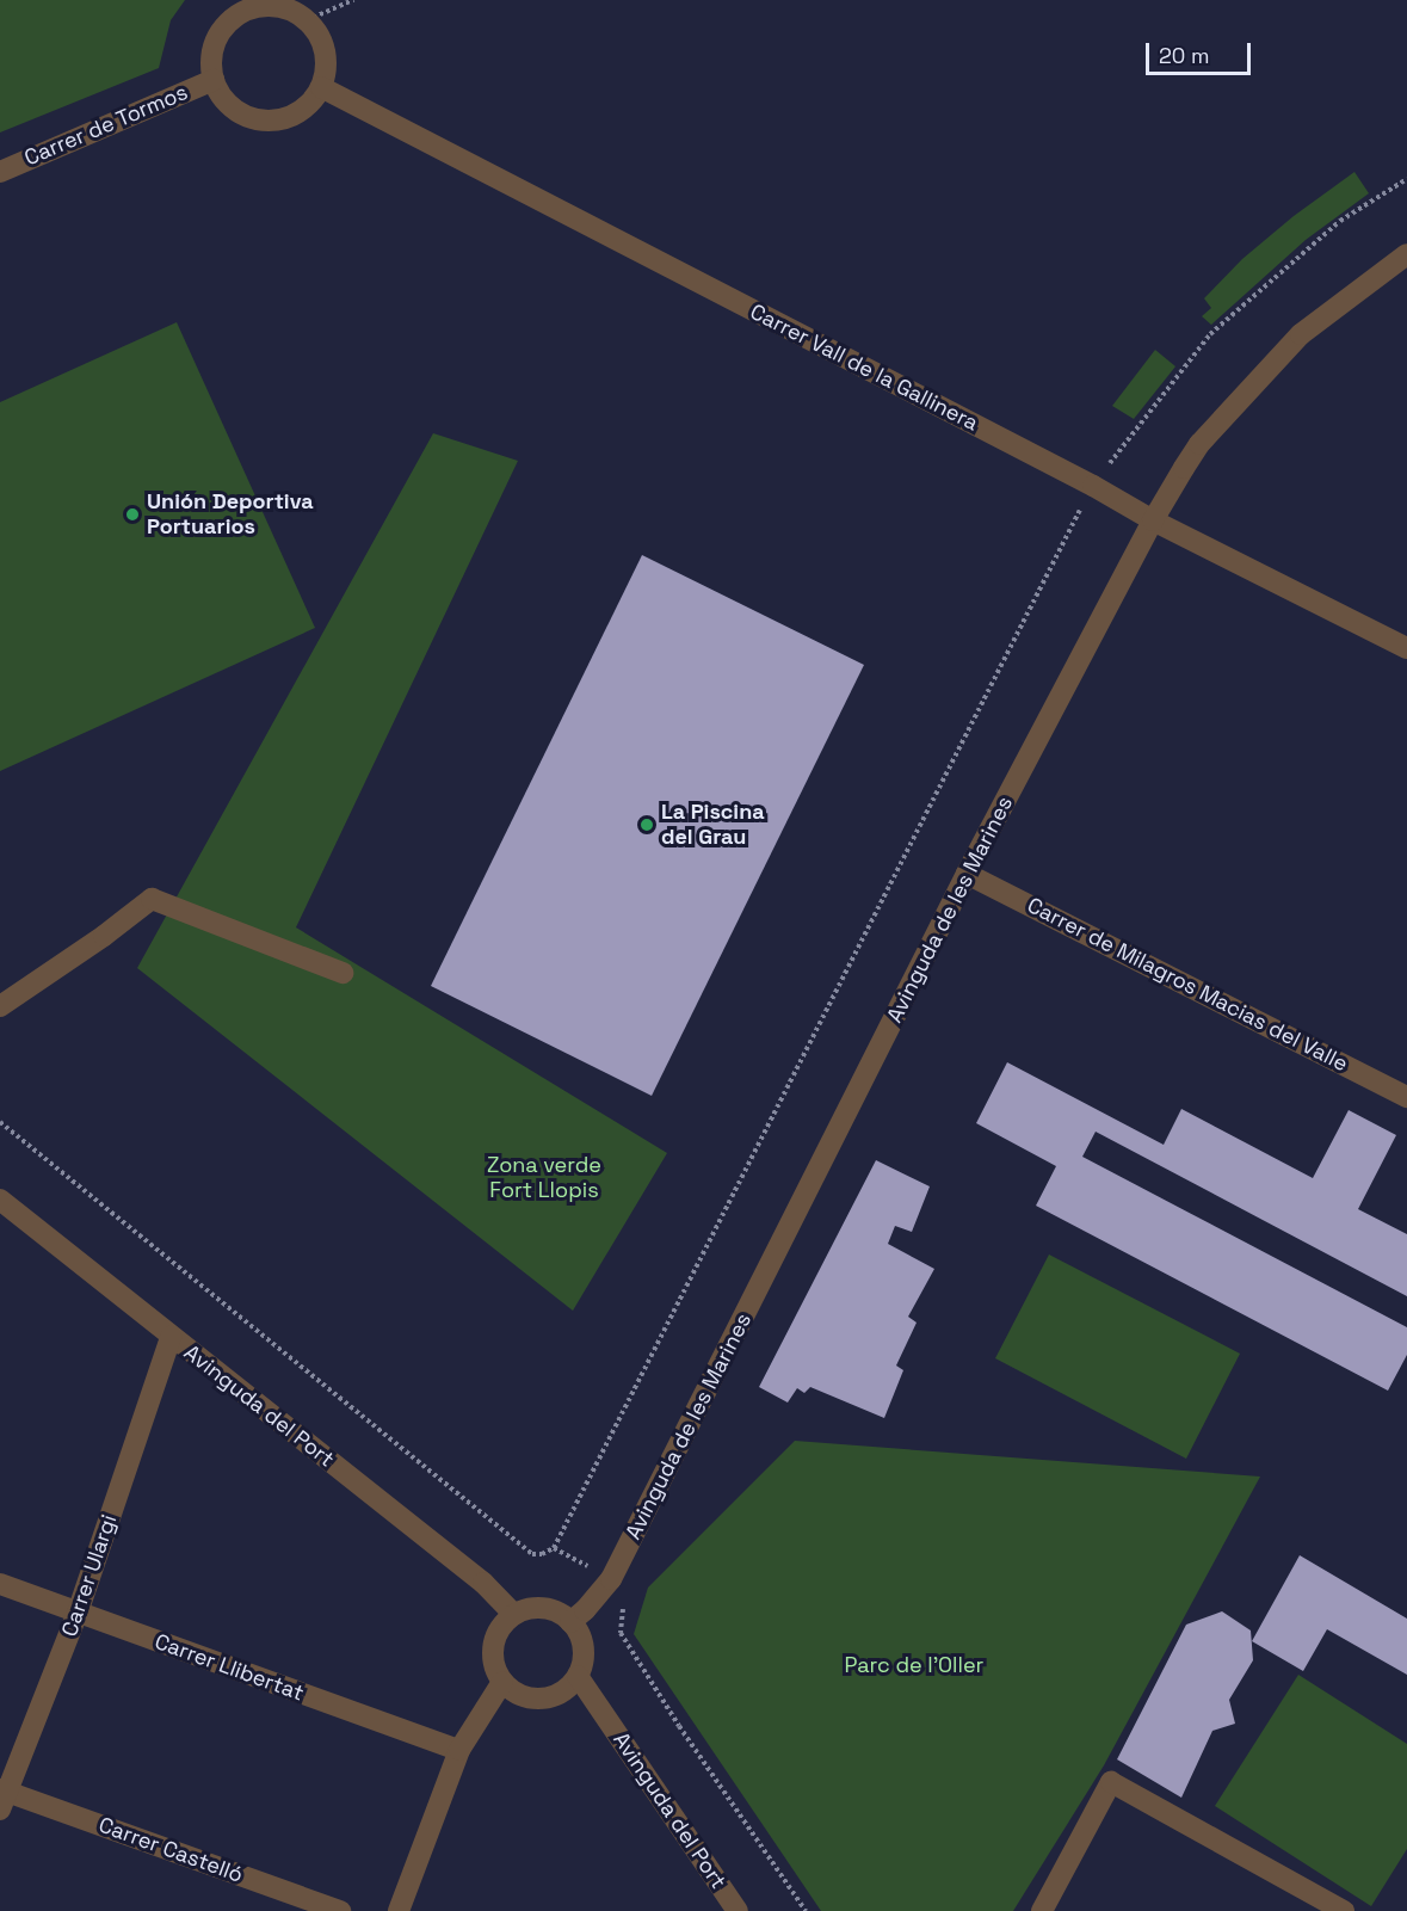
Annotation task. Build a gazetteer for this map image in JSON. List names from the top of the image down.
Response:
{
  "streets": {
    "street": [
      "Carrer de Tormos",
      "Carrer Vall de la Gallinera",
      "Avinguda de les Marines",
      "Carrer de Milagros Macias del Valle",
      "Avinguda del Port",
      "Carrer Ulargi",
      "Carrer Llibertat",
      "Carrer Castelló"
    ]
  },
  "crossings": [
    ["Carrer de Tormos", "Carrer Vall de la Gallinera"],
    ["Carrer Vall de la Gallinera", "Avinguda de les Marines"],
    ["Avinguda de les Marines", "Carrer de Milagros Macias del Valle"],
    ["Avinguda de les Marines", "Avinguda del Port"],
    ["Avinguda del Port", "Carrer Ulargi"],
    ["Carrer Ulargi", "Carrer Llibertat"],
    ["Carrer Ulargi", "Carrer Castelló"]
  ],
  "parks": ["Zona verde Fort Llopis", "Parc de l'Oller"],
  "places": ["Unión Deportiva Portuarios", "La Piscina del Grau"],
  "scale_bar": "20 m"
}
